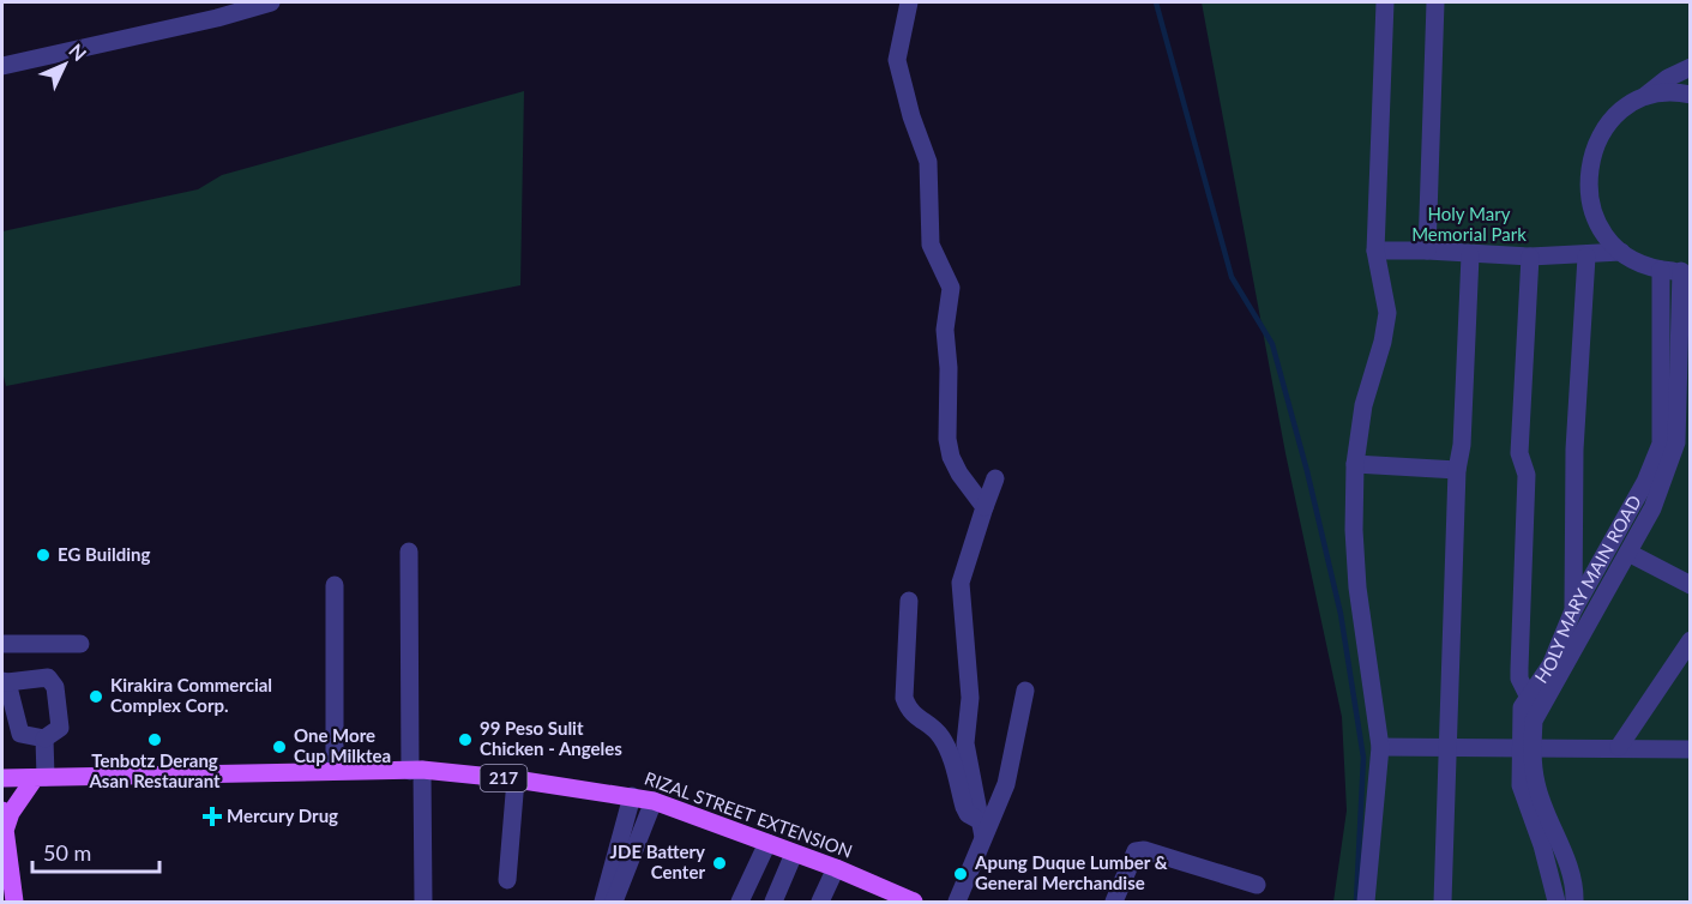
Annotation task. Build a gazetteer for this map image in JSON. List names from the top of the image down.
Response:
{
  "streets": {
    "main road": ["217", "RIZAL STREET EXTENSION"],
    "street": ["HOLY MARY MAIN ROAD"]
  },
  "parks": ["Holy Mary Memorial Park"],
  "places": {
    "other": [
      "EG Building",
      "Kirakira Commercial Complex Corp.",
      "Tenbotz Derang Asan Restaurant",
      "99 Peso Sulit Chicken - Angeles",
      "One More Cup Milktea",
      "JDE Battery Center",
      "Apung Duque Lumber & General Merchandise"
    ],
    "health": ["Mercury Drug"]
  },
  "scale_bar": "50 m",
  "north": "top right"
}
